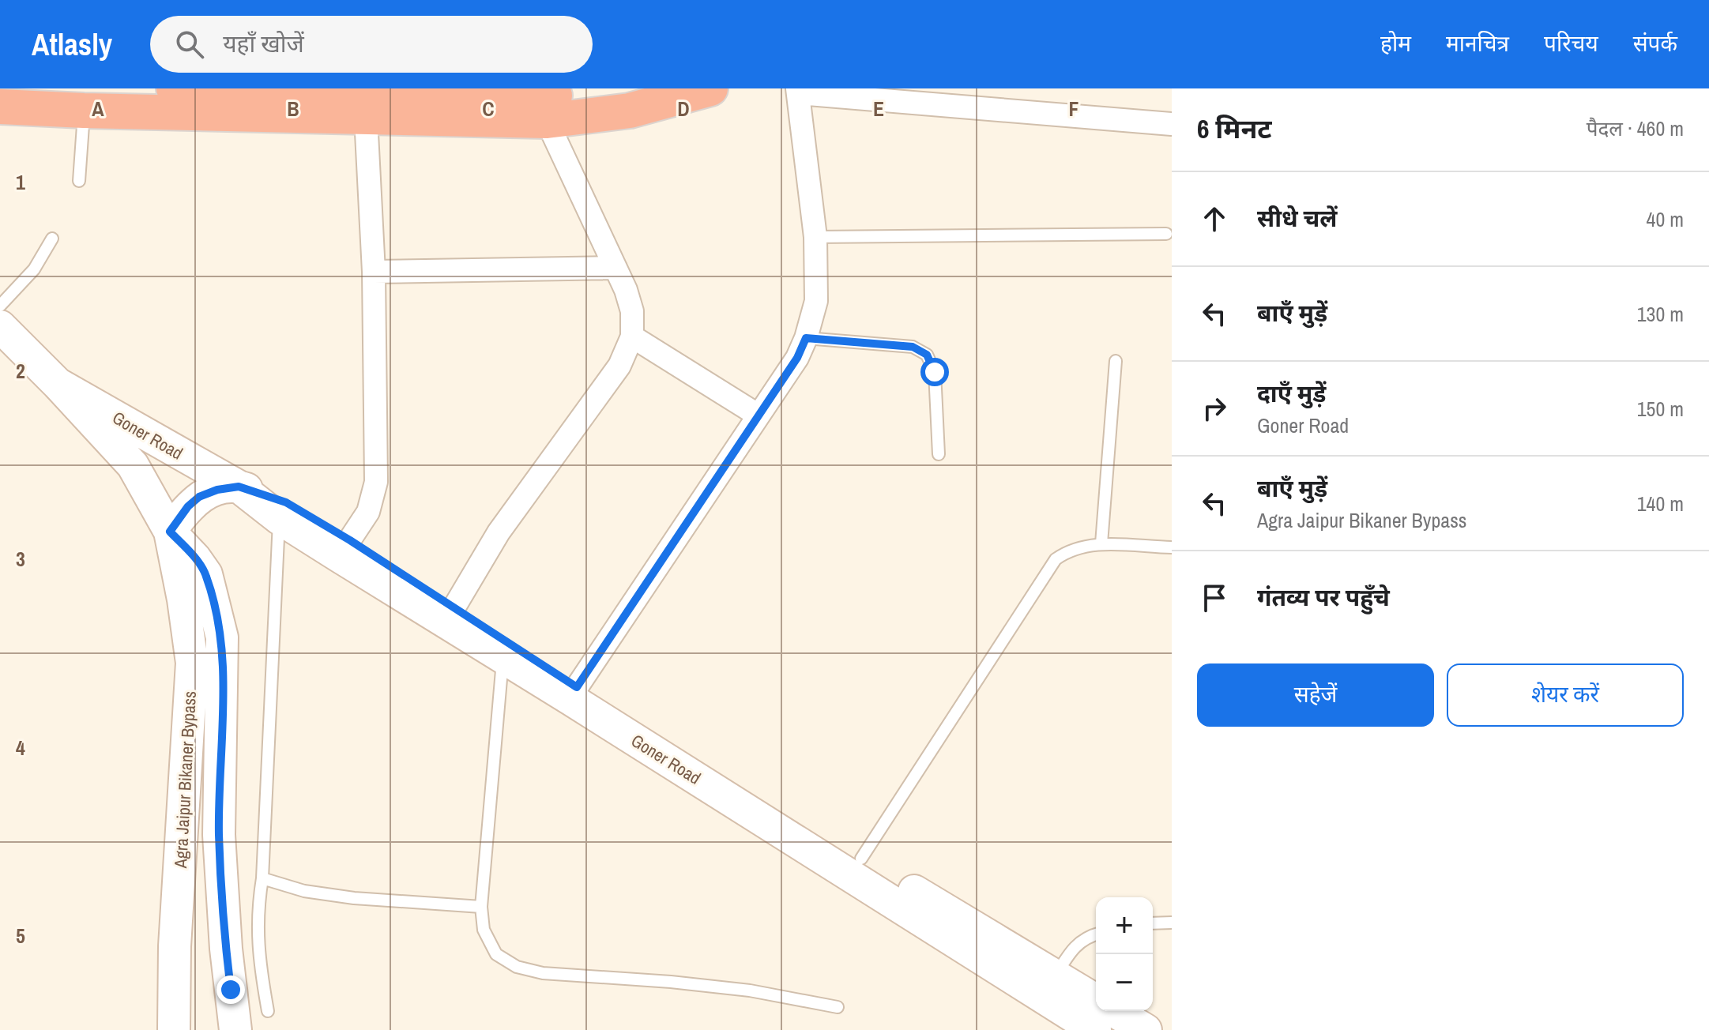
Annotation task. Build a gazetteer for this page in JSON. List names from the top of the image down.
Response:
{
  "streets": {
    "street": ["Goner Road", "Agra Jaipur Bikaner Bypass"]
  },
  "crossings": [
    ["Goner Road", "Agra Jaipur Bikaner Bypass"]
  ],
  "page": {
    "header": "Atlasly",
    "search": "यहाँ खोजें",
    "nav": [
      "होम",
      "मानचित्र",
      "परिचय",
      "संपर्क"
    ],
    "heading": ["6 मिनट", "पैदल · 460 m"],
    "list": [
      ["सीधे चलें", "40 m"],
      ["बाएँ मुड़ें", "130 m"],
      ["दाएँ मुड़ें", "Goner Road", "150 m"],
      ["बाएँ मुड़ें", "Agra Jaipur Bikaner Bypass", "140 m"],
      "गंतव्य पर पहुँचे"
    ],
    "buttons": ["सहेजें", "शेयर करें"],
    "map_buttons": ["+", "−"]
  },
  "grid": {
    "columns": [
      "A",
      "B",
      "C",
      "D",
      "E",
      "F"
    ],
    "rows": [
      "1",
      "2",
      "3",
      "4",
      "5"
    ]
  }
}
